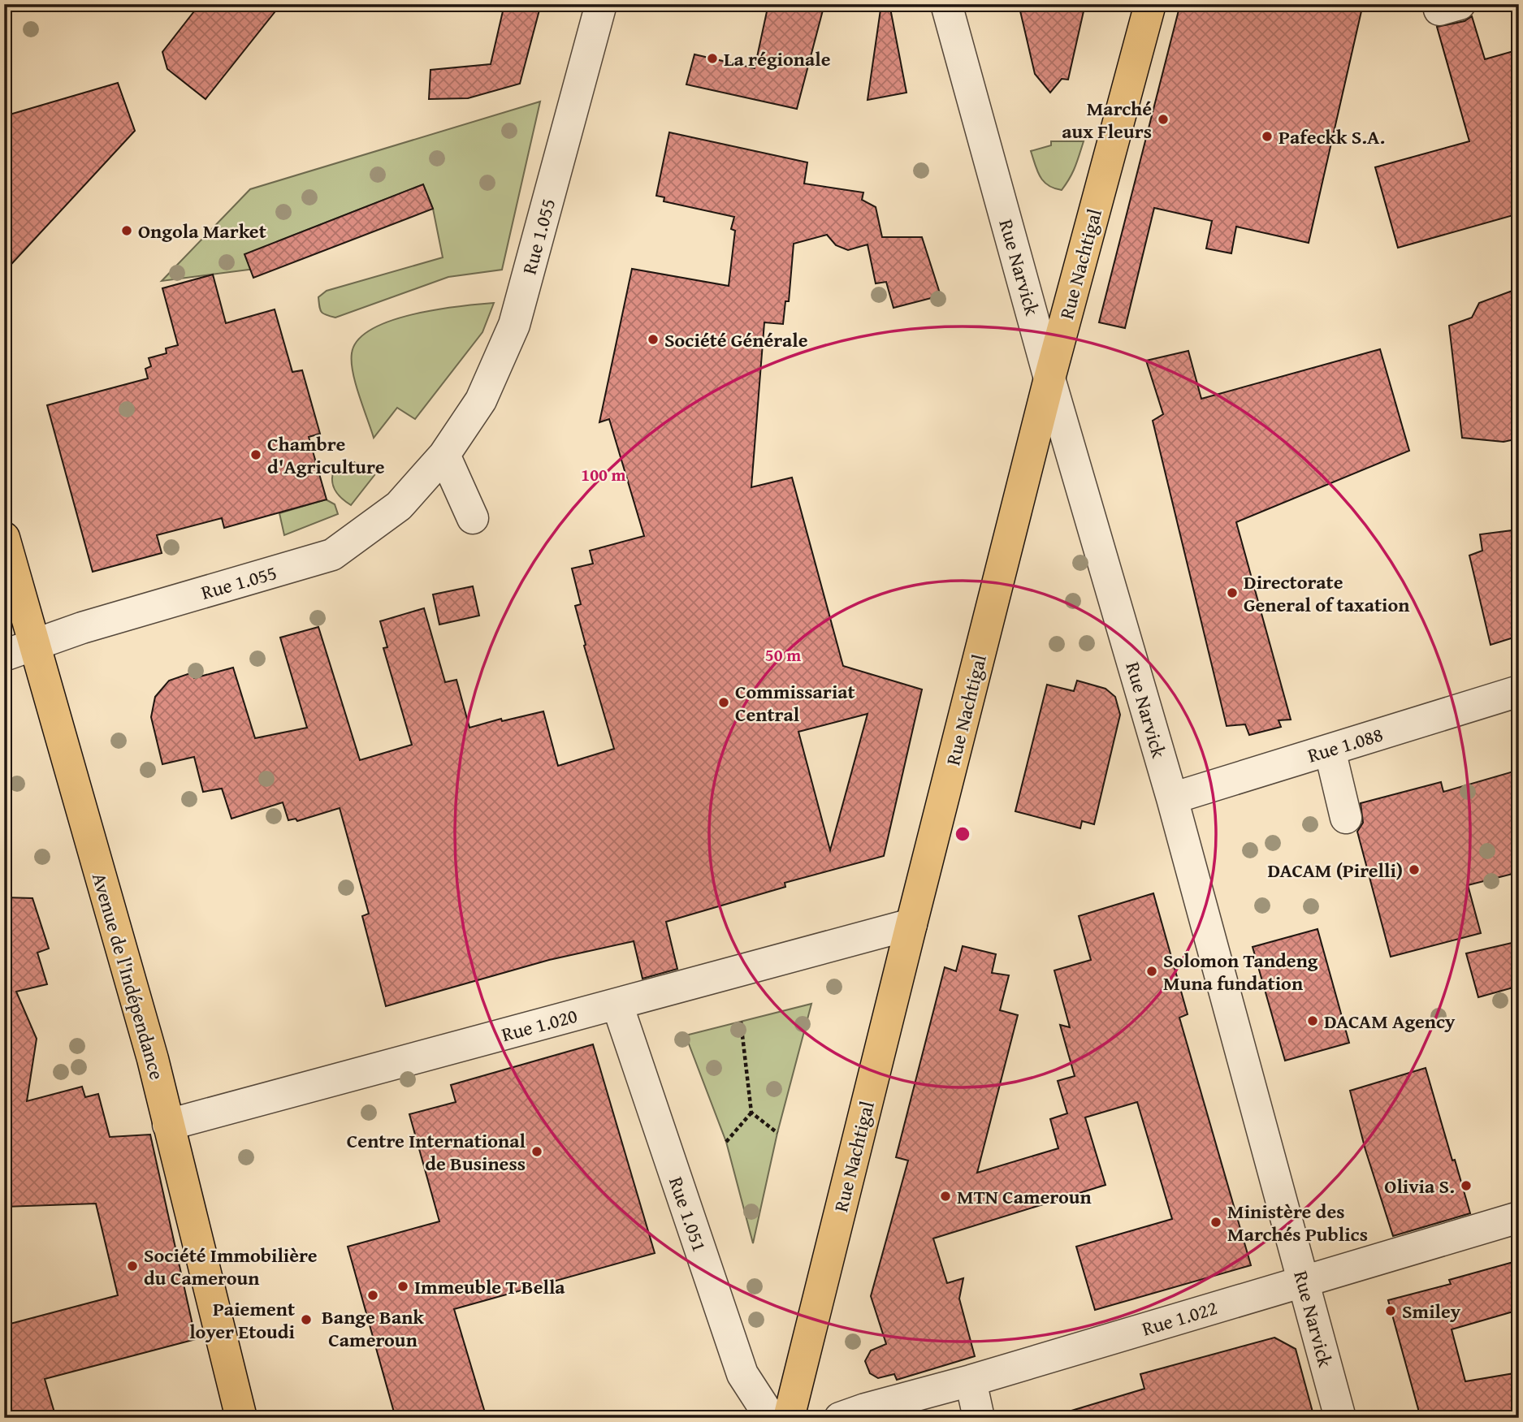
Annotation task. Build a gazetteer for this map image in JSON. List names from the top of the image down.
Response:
{
  "streets": {
    "main road": ["Rue Nachtigal", "Avenue de l'Indépendance"],
    "street": [
      "Rue 1.055",
      "Rue Narvick",
      "Rue 1.088",
      "Rue 1.020",
      "Rue 1.051",
      "Rue 1.022"
    ]
  },
  "crossings": [
    ["Rue 1.055", "Avenue de l'Indépendance"],
    ["Rue Nachtigal", "Rue Narvick"],
    ["Rue Nachtigal", "Rue 1.020"],
    ["Rue Narvick", "Rue 1.088"],
    ["Rue Narvick", "Rue 1.022"],
    ["Avenue de l'Indépendance", "Rue 1.020"],
    ["Rue 1.020", "Rue 1.051"]
  ],
  "places": [
    "La régionale",
    "Marché aux Fleurs",
    "Pafeckk S.A.",
    "Ongola Market",
    "Société Générale",
    "Chambre d'Agriculture",
    "Directorate General of taxation",
    "Commissariat Central",
    "DACAM (Pirelli)",
    "Solomon Tandeng Muna fundation",
    "DACAM Agency",
    "Centre International de Business",
    "Olivia S.",
    "MTN Cameroun",
    "Ministère des Marchés Publics",
    "Société Immobilière du Cameroun",
    "Immeuble T Bella",
    "Bange Bank Cameroun",
    "Smiley",
    "Paiement loyer Etoudi"
  ],
  "rings": ["100 m", "50 m"]
}
